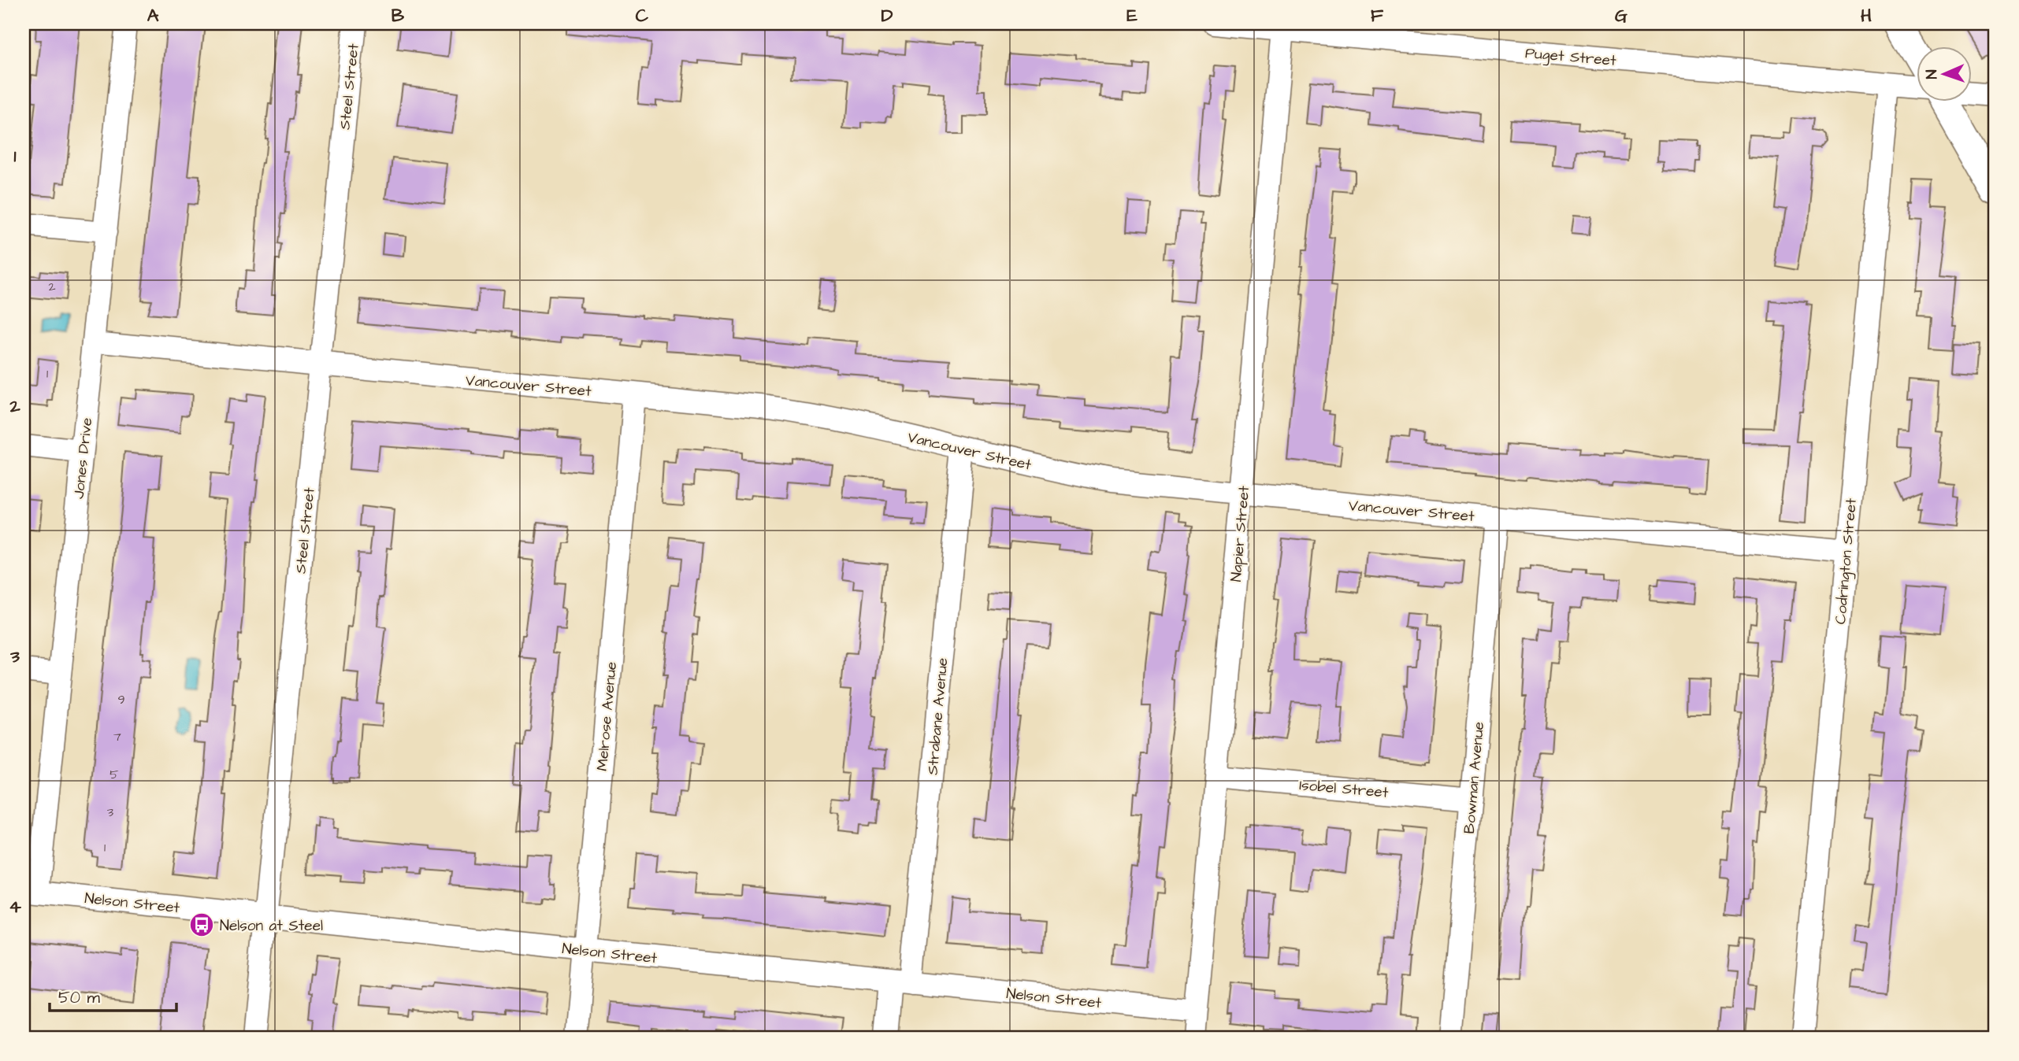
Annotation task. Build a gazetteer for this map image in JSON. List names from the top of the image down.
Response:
{
  "streets": {
    "street": [
      "Puget Street",
      "Steel Street",
      "Vancouver Street",
      "Jones Drive",
      "Napier Street",
      "Codrington Street",
      "Melrose Avenue",
      "Strabane Avenue",
      "Bowman Avenue",
      "Isobel Street",
      "Nelson Street"
    ]
  },
  "crossings": [
    ["Puget Street", "Napier Street"],
    ["Puget Street", "Codrington Street"],
    ["Steel Street", "Vancouver Street"],
    ["Steel Street", "Nelson Street"],
    ["Vancouver Street", "Jones Drive"],
    ["Vancouver Street", "Napier Street"],
    ["Vancouver Street", "Codrington Street"],
    ["Vancouver Street", "Melrose Avenue"],
    ["Vancouver Street", "Strabane Avenue"],
    ["Vancouver Street", "Bowman Avenue"],
    ["Jones Drive", "Nelson Street"],
    ["Napier Street", "Isobel Street"],
    ["Napier Street", "Nelson Street"],
    ["Melrose Avenue", "Nelson Street"],
    ["Strabane Avenue", "Nelson Street"],
    ["Bowman Avenue", "Isobel Street"]
  ],
  "places": {
    "bus stop": ["Nelson at Steel"]
  },
  "house_numbers": [
    "2",
    "1",
    "9",
    "7",
    "5",
    "3",
    "1"
  ],
  "scale_bar": "50 m",
  "north": "left",
  "grid": {
    "columns": [
      "A",
      "B",
      "C",
      "D",
      "E",
      "F",
      "G",
      "H"
    ],
    "rows": [
      "1",
      "2",
      "3",
      "4"
    ]
  }
}
